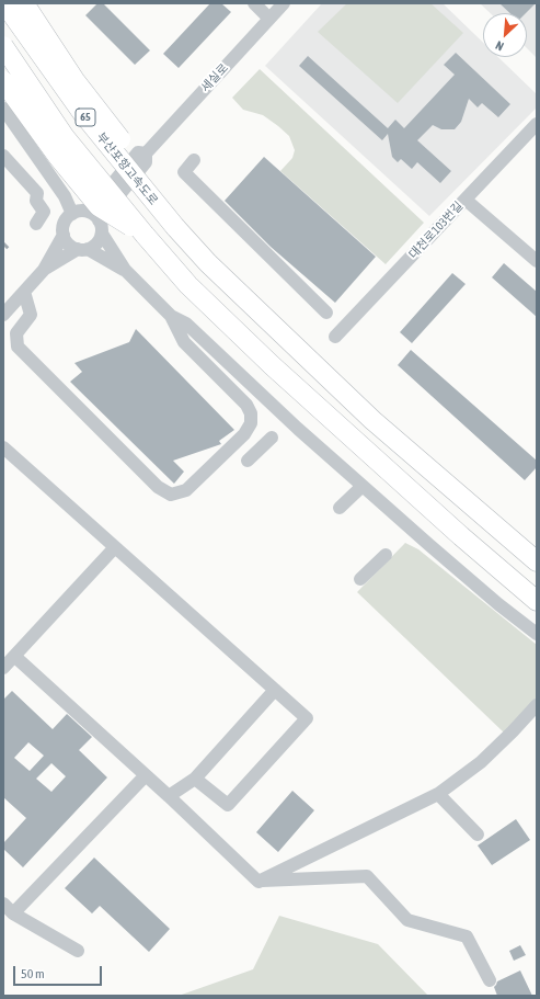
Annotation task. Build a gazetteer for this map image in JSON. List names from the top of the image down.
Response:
{
  "streets": {
    "highway": ["65", "부산포항고속도로"],
    "street": ["세실로", "대천로103번길"]
  },
  "scale_bar": "50 m",
  "north": "bottom left"
}
